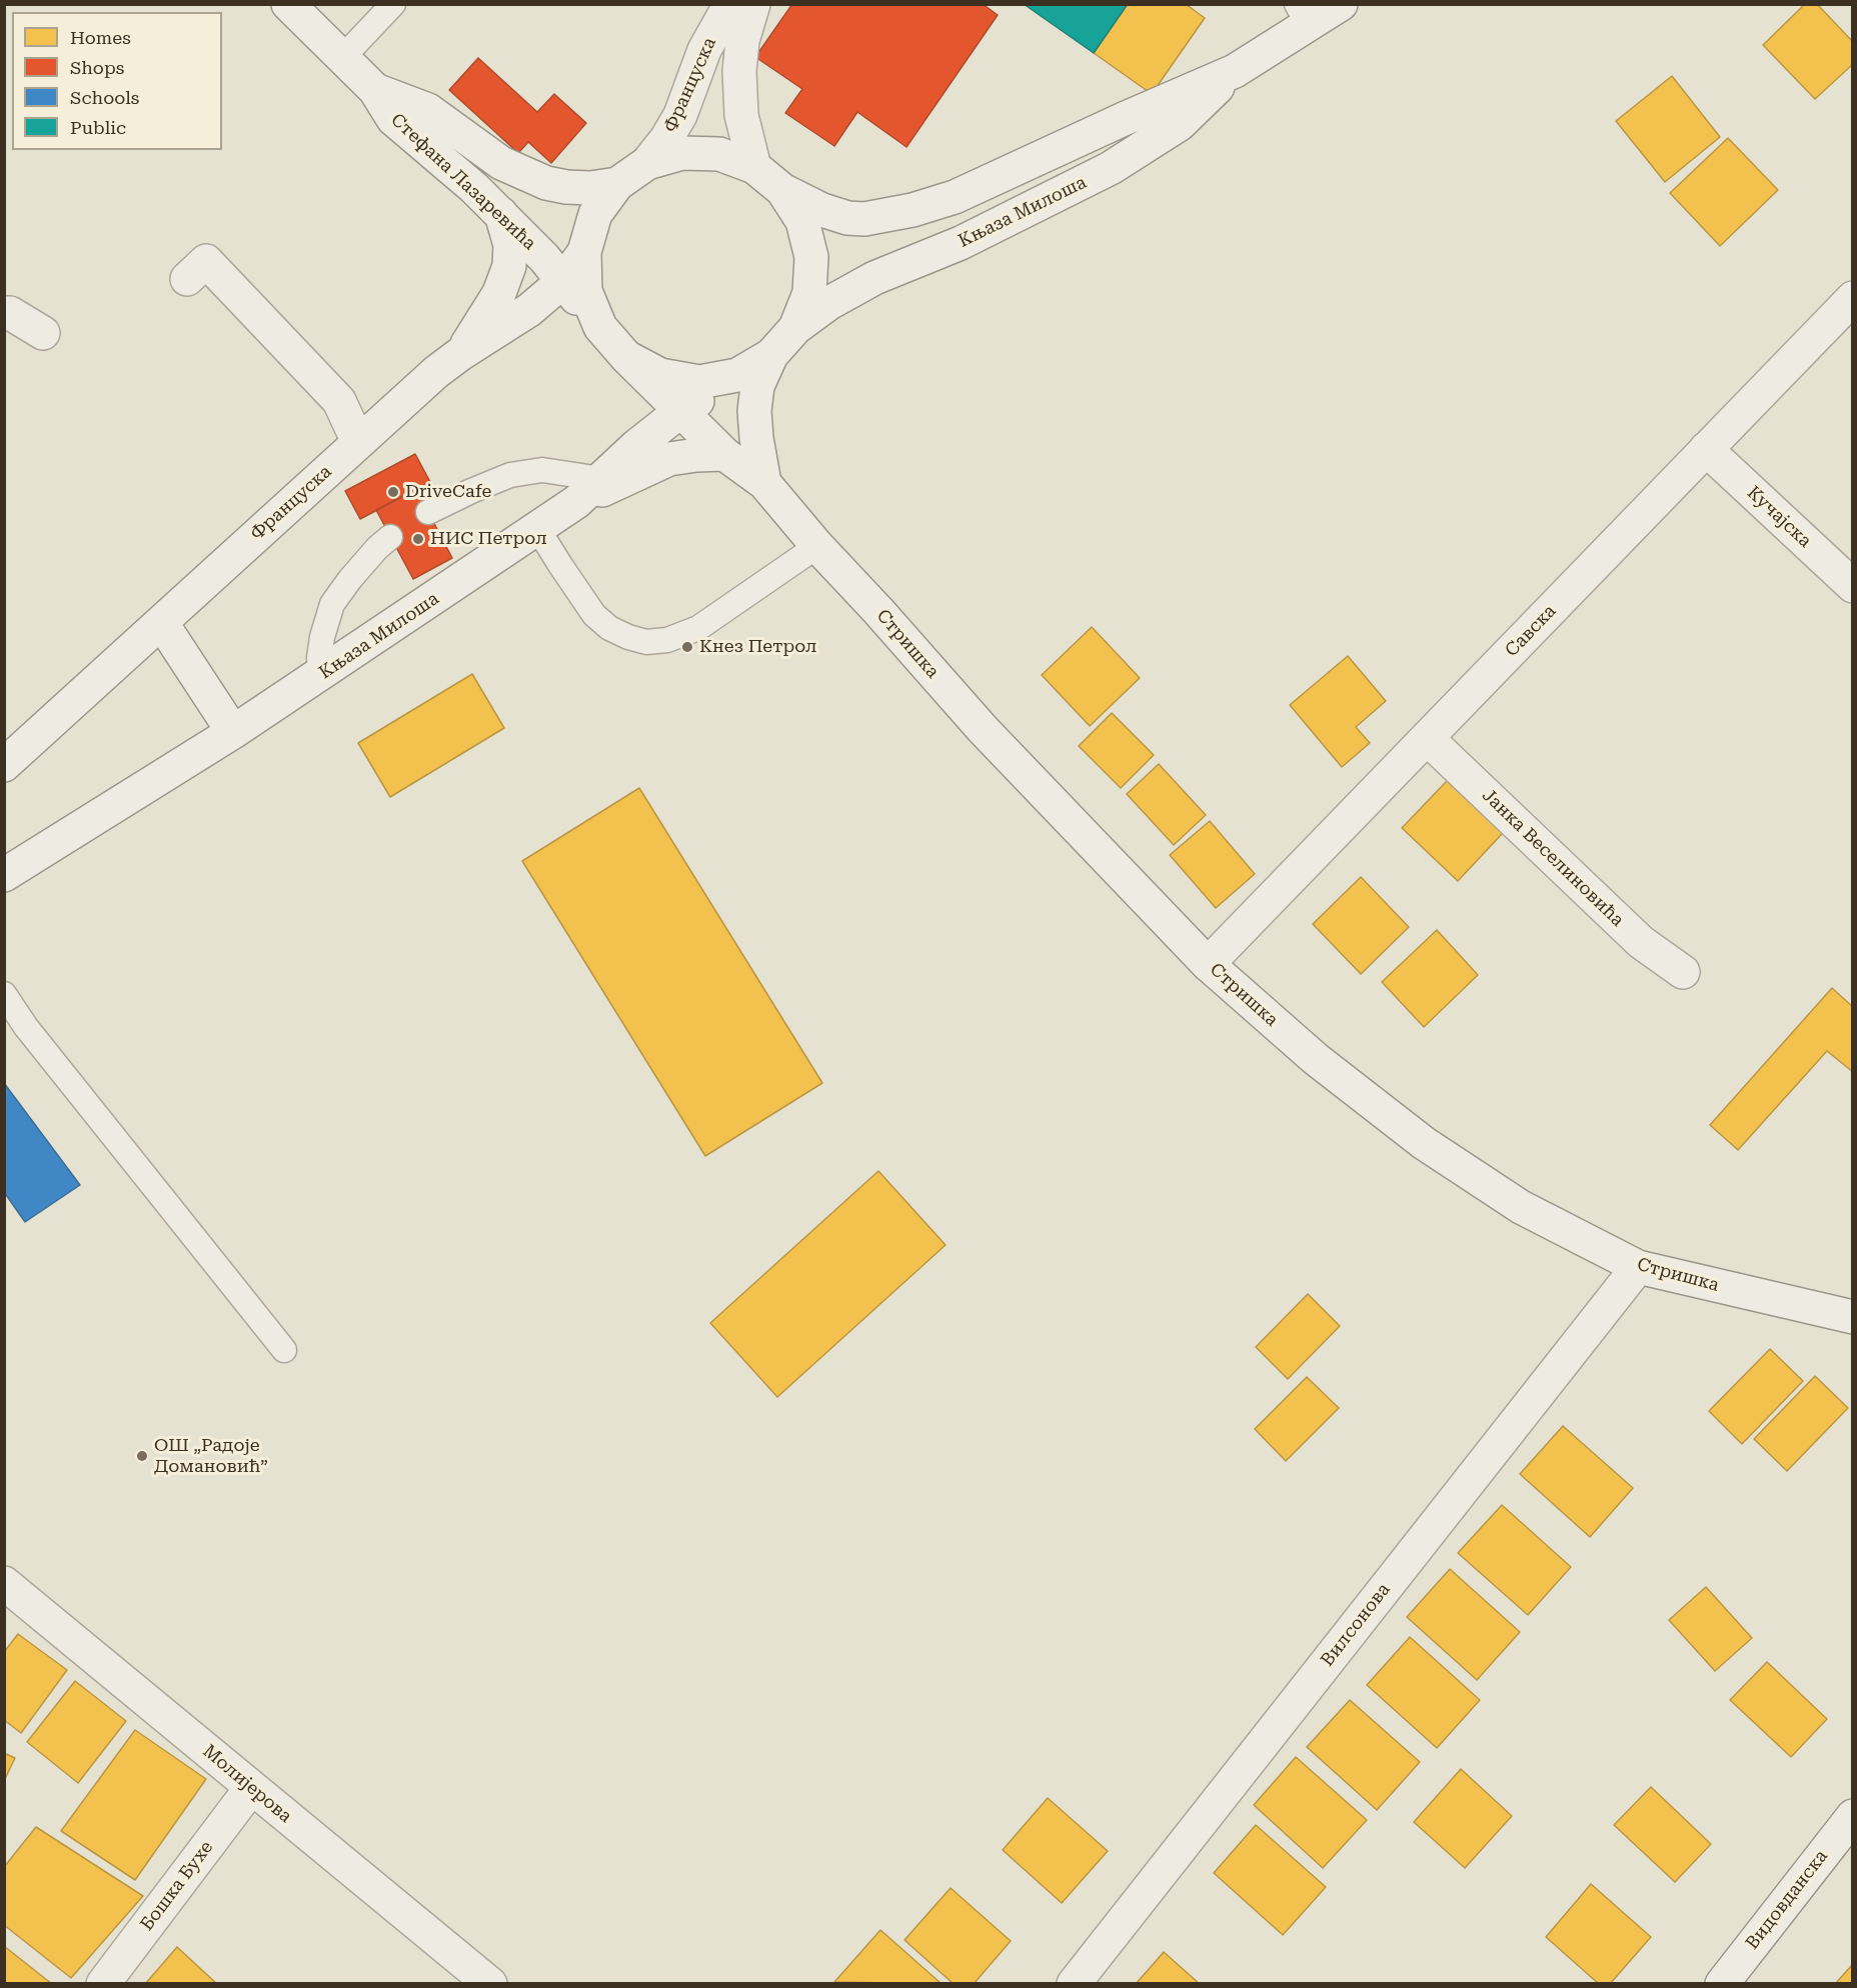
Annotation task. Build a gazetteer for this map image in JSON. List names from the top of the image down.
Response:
{
  "streets": {
    "main road": [
      "Француска",
      "Стефана Лазаревића",
      "Књаза Милоша",
      "Кучајска",
      "Савска",
      "Стришка",
      "Јанка Веселиновића",
      "Вилсонова",
      "Молијерова",
      "Бошка Бухе",
      "Видовданска"
    ]
  },
  "crossings": [
    ["Француска", "Стефана Лазаревића"],
    ["Стефана Лазаревића", "Књаза Милоша"],
    ["Стефана Лазаревића", "Стришка"],
    ["Књаза Милоша", "Стришка"],
    ["Кучајска", "Савска"],
    ["Савска", "Стришка"],
    ["Савска", "Јанка Веселиновића"],
    ["Стришка", "Вилсонова"],
    ["Молијерова", "Бошка Бухе"]
  ],
  "places": [
    "DriveCafe",
    "НИС Петрол",
    "Кнез Петрол",
    "ОШ „Радоје Домановић”"
  ],
  "legend": [
    "Homes",
    "Shops",
    "Schools",
    "Public"
  ]
}
